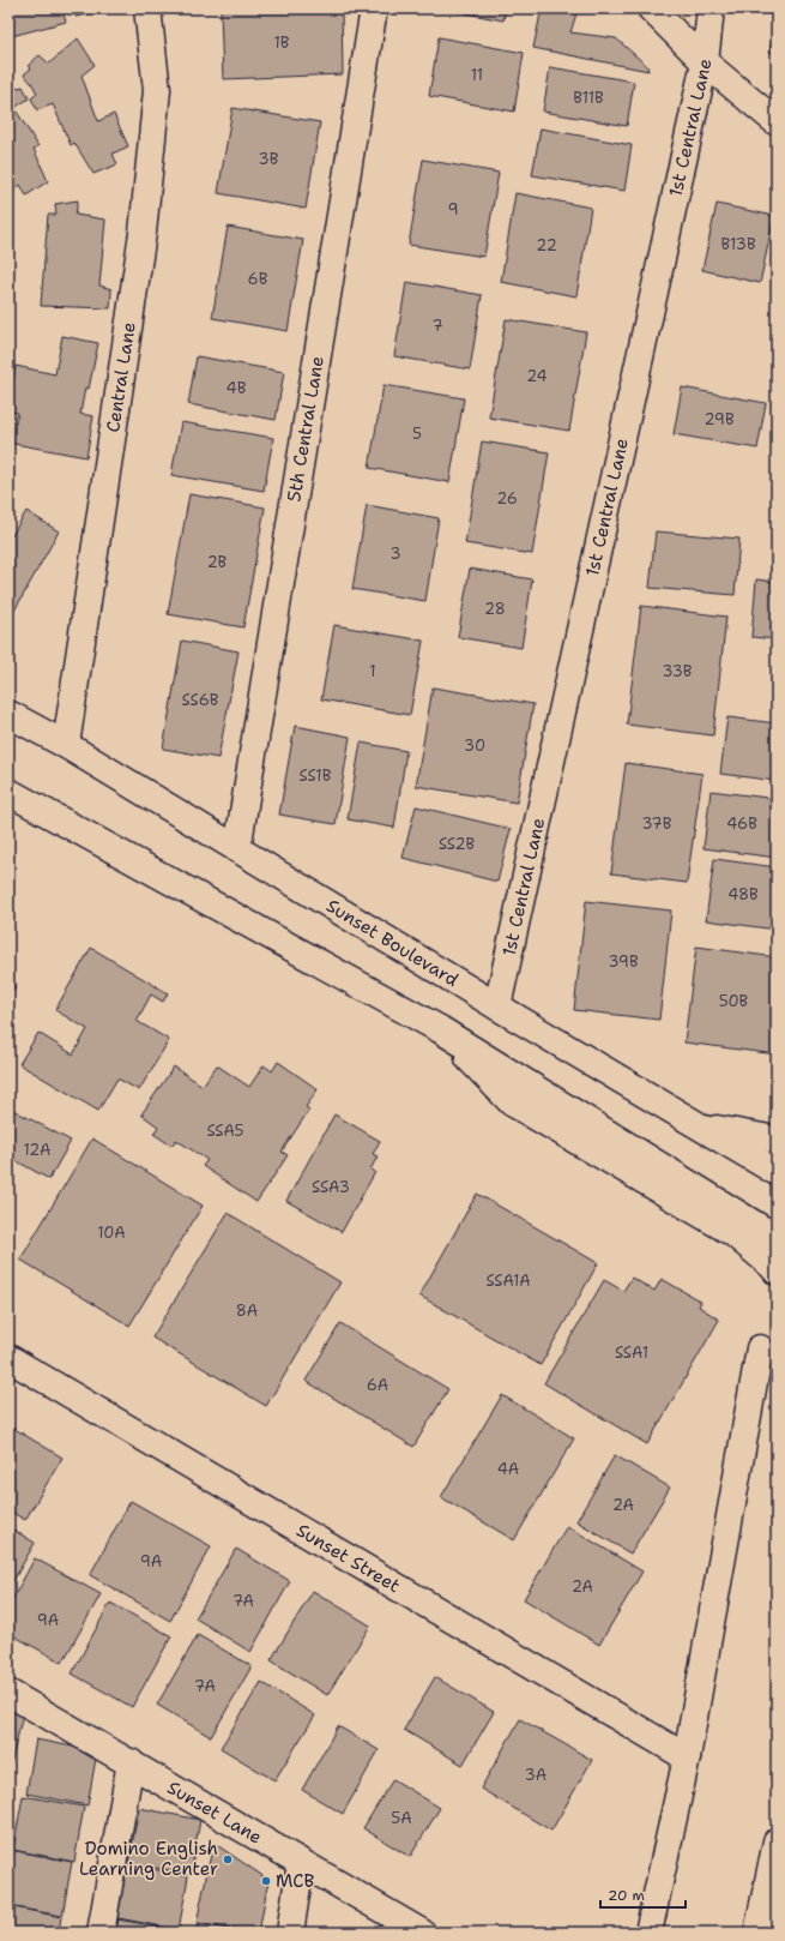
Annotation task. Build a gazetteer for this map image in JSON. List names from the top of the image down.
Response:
{
  "streets": {
    "street": [
      "1st Central Lane",
      "Central Lane",
      "5th Central Lane",
      "Sunset Boulevard",
      "Sunset Street",
      "Sunset Lane"
    ]
  },
  "crossings": [
    ["1st Central Lane", "Sunset Boulevard"],
    ["Central Lane", "Sunset Boulevard"],
    ["5th Central Lane", "Sunset Boulevard"]
  ],
  "places": ["Domino English Learning Center", "MCB"],
  "house_numbers": [
    "1B",
    "11",
    "B11B",
    "3B",
    "9",
    "B13B",
    "22",
    "6B",
    "7",
    "24",
    "4B",
    "29B",
    "5",
    "26",
    "3",
    "2B",
    "28",
    "1",
    "33B",
    "SS6B",
    "30",
    "SS1B",
    "37B",
    "46B",
    "SS2B",
    "48B",
    "39B",
    "50B",
    "SSA5",
    "12A",
    "SSA3",
    "10A",
    "SSA1A",
    "8A",
    "SSA1",
    "6A",
    "4A",
    "2A",
    "9A",
    "2A",
    "7A",
    "9A",
    "7A",
    "3A",
    "5A"
  ],
  "scale_bar": "20 m"
}
